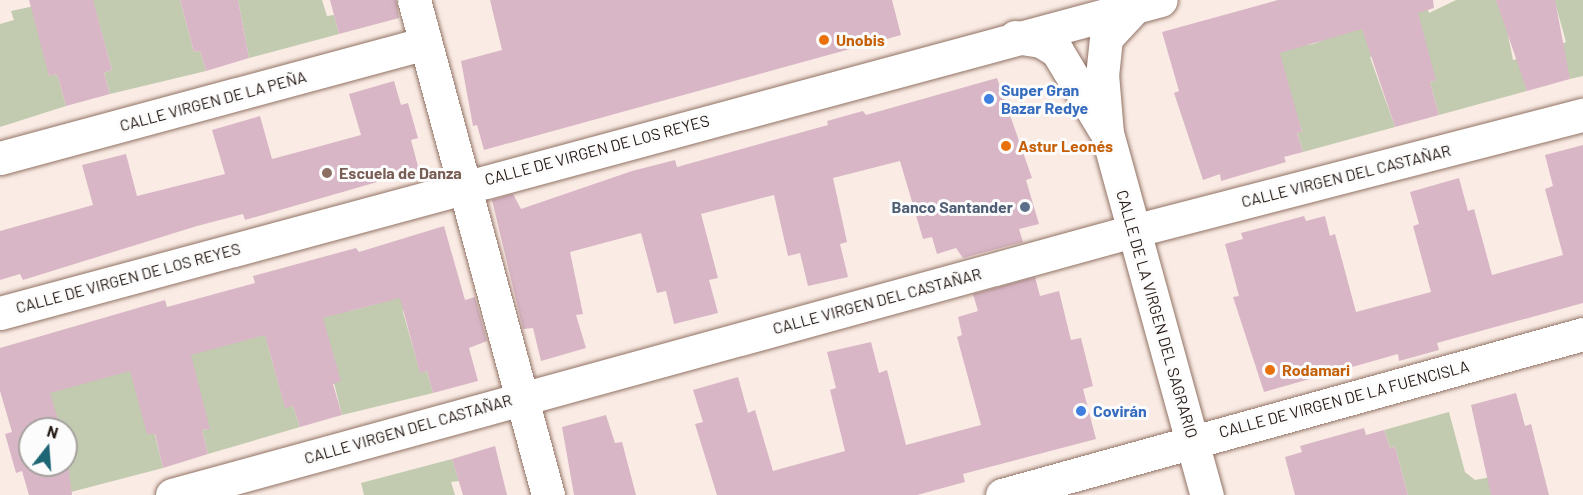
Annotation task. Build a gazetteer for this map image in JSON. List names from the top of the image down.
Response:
{
  "streets": {
    "street": [
      "CALLE VIRGEN DE LA PEÑA",
      "CALLE DE VIRGEN DE LOS REYES",
      "CALLE VIRGEN DEL CASTAÑAR",
      "CALLE DE LA VIRGEN DEL SAGRARIO",
      "CALLE DE VIRGEN DE LA FUENCISLA"
    ]
  },
  "crossings": [
    ["CALLE DE VIRGEN DE LOS REYES", "CALLE DE LA VIRGEN DEL SAGRARIO"],
    ["CALLE VIRGEN DEL CASTAÑAR", "CALLE DE LA VIRGEN DEL SAGRARIO"],
    ["CALLE DE LA VIRGEN DEL SAGRARIO", "CALLE DE VIRGEN DE LA FUENCISLA"]
  ],
  "places": [
    "Unobis",
    "Super Gran Bazar Redye",
    "Astur Leonés",
    "Escuela de Danza",
    "Banco Santander",
    "Rodamari",
    "Covirán"
  ],
  "north": "top"
}
